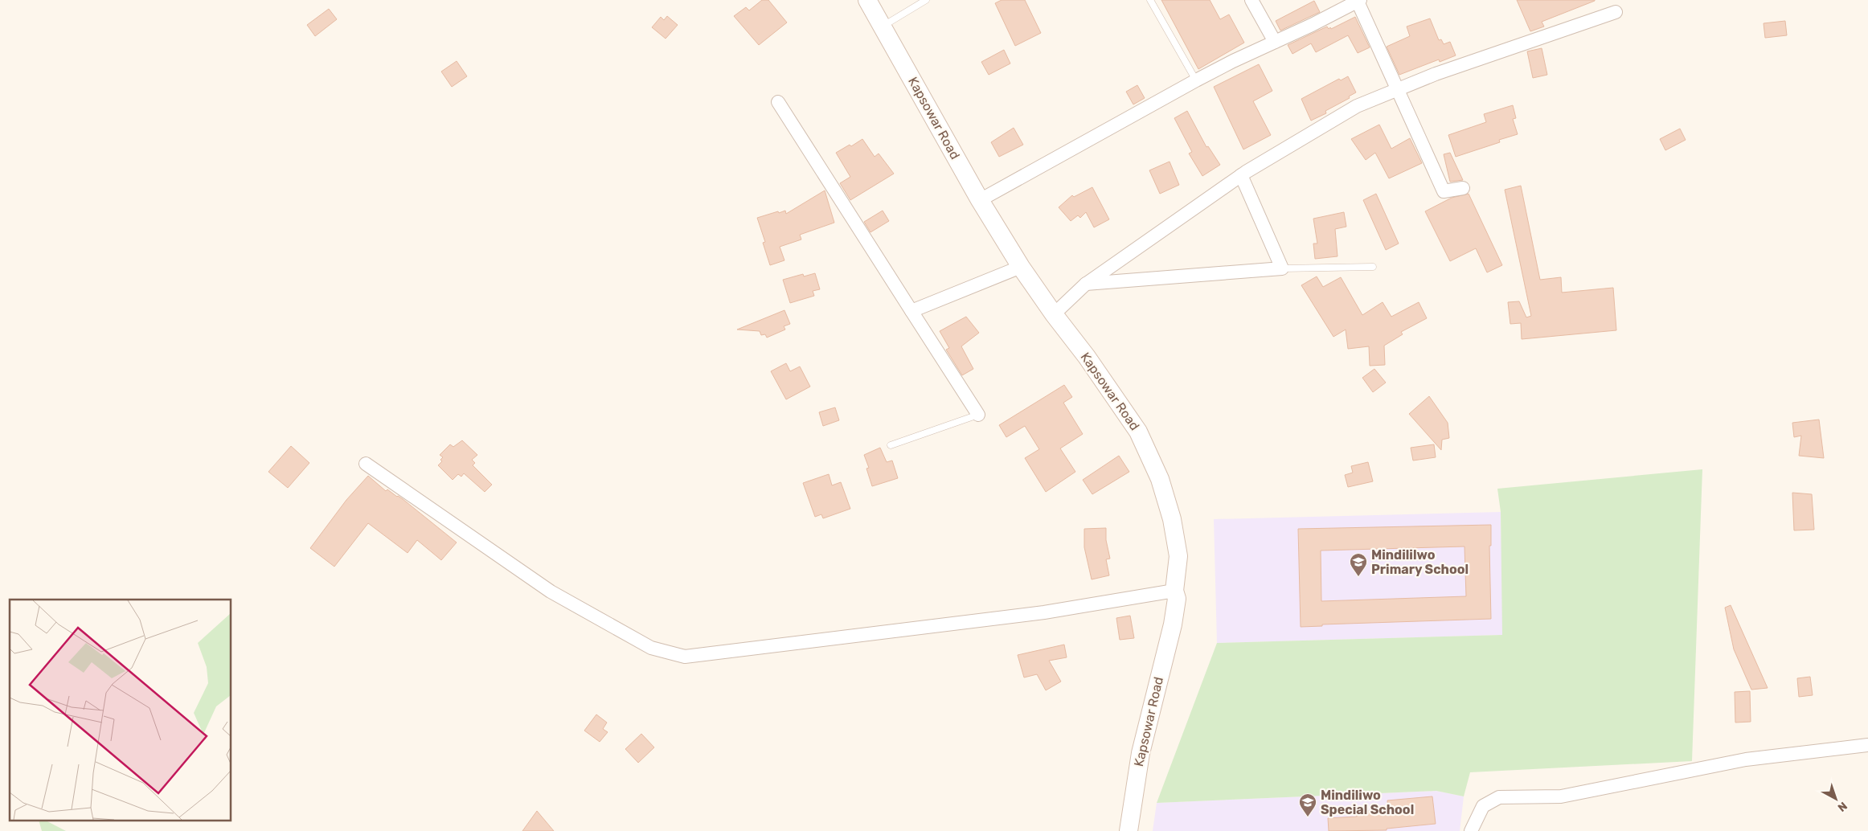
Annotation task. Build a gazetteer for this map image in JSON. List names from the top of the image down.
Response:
{
  "streets": {
    "main road": ["Kapsowar Road"]
  },
  "places": {
    "school or university": ["Mindililwo Primary School", "Mindiliwo Special School"]
  },
  "north": "bottom right"
}
